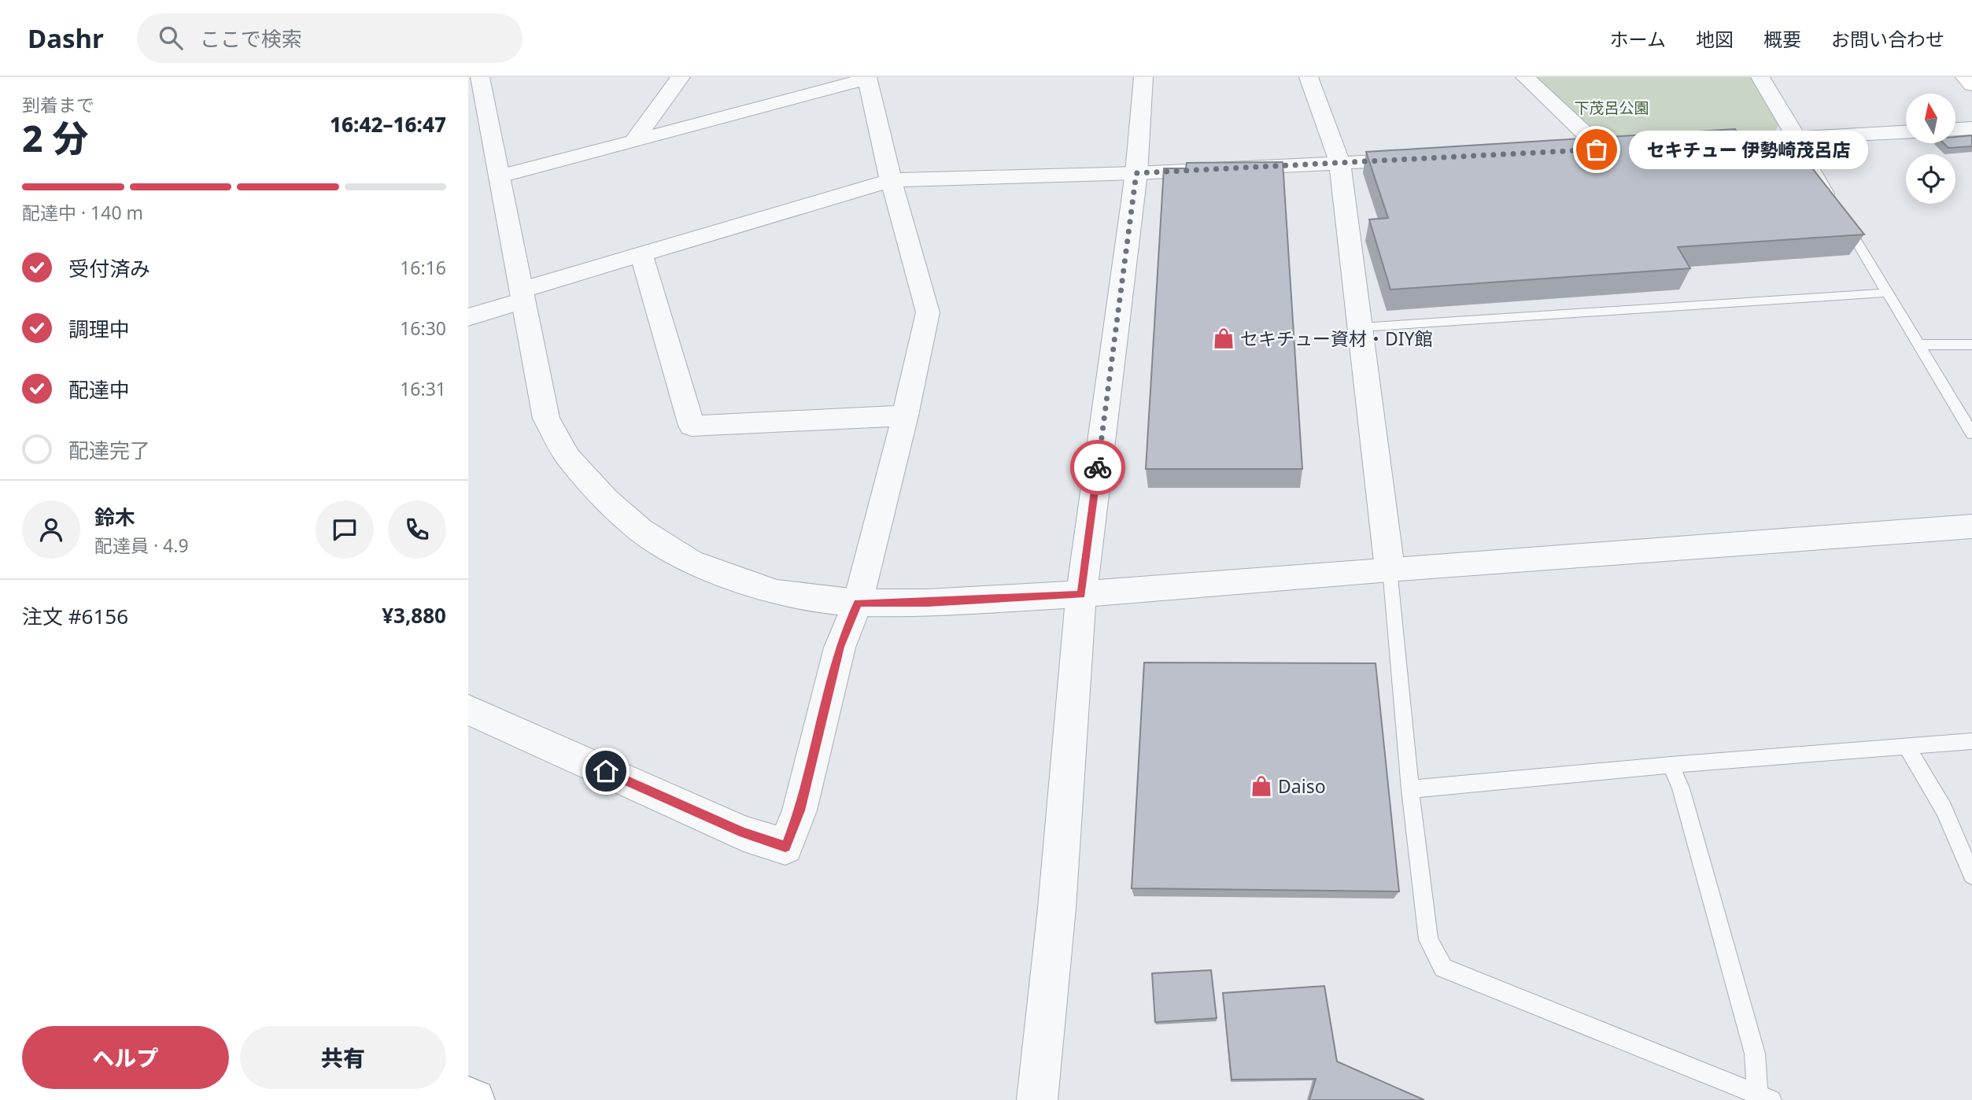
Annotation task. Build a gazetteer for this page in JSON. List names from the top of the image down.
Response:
{
  "parks": ["下茂呂公園"],
  "places": {
    "other": ["セキチュー 伊勢崎茂呂店"],
    "shop": ["セキチュー資材・DIY館", "Daiso"]
  },
  "north": "top",
  "page": {
    "header": "Dashr",
    "search": "ここで検索",
    "nav": [
      "ホーム",
      "地図",
      "概要",
      "お問い合わせ"
    ],
    "heading": ["2 分", "到着まで", "16:42–16:47"],
    "panel": [
      "鈴木",
      "配達員 · 4.9",
      "注文 #6156",
      "¥3,880"
    ],
    "bubble": "セキチュー 伊勢崎茂呂店",
    "bar": "配達中 · 140 m",
    "list": [
      ["受付済み", "16:16"],
      ["調理中", "16:30"],
      ["配達中", "16:31"],
      "配達完了"
    ],
    "buttons": ["ヘルプ", "共有"]
  }
}
